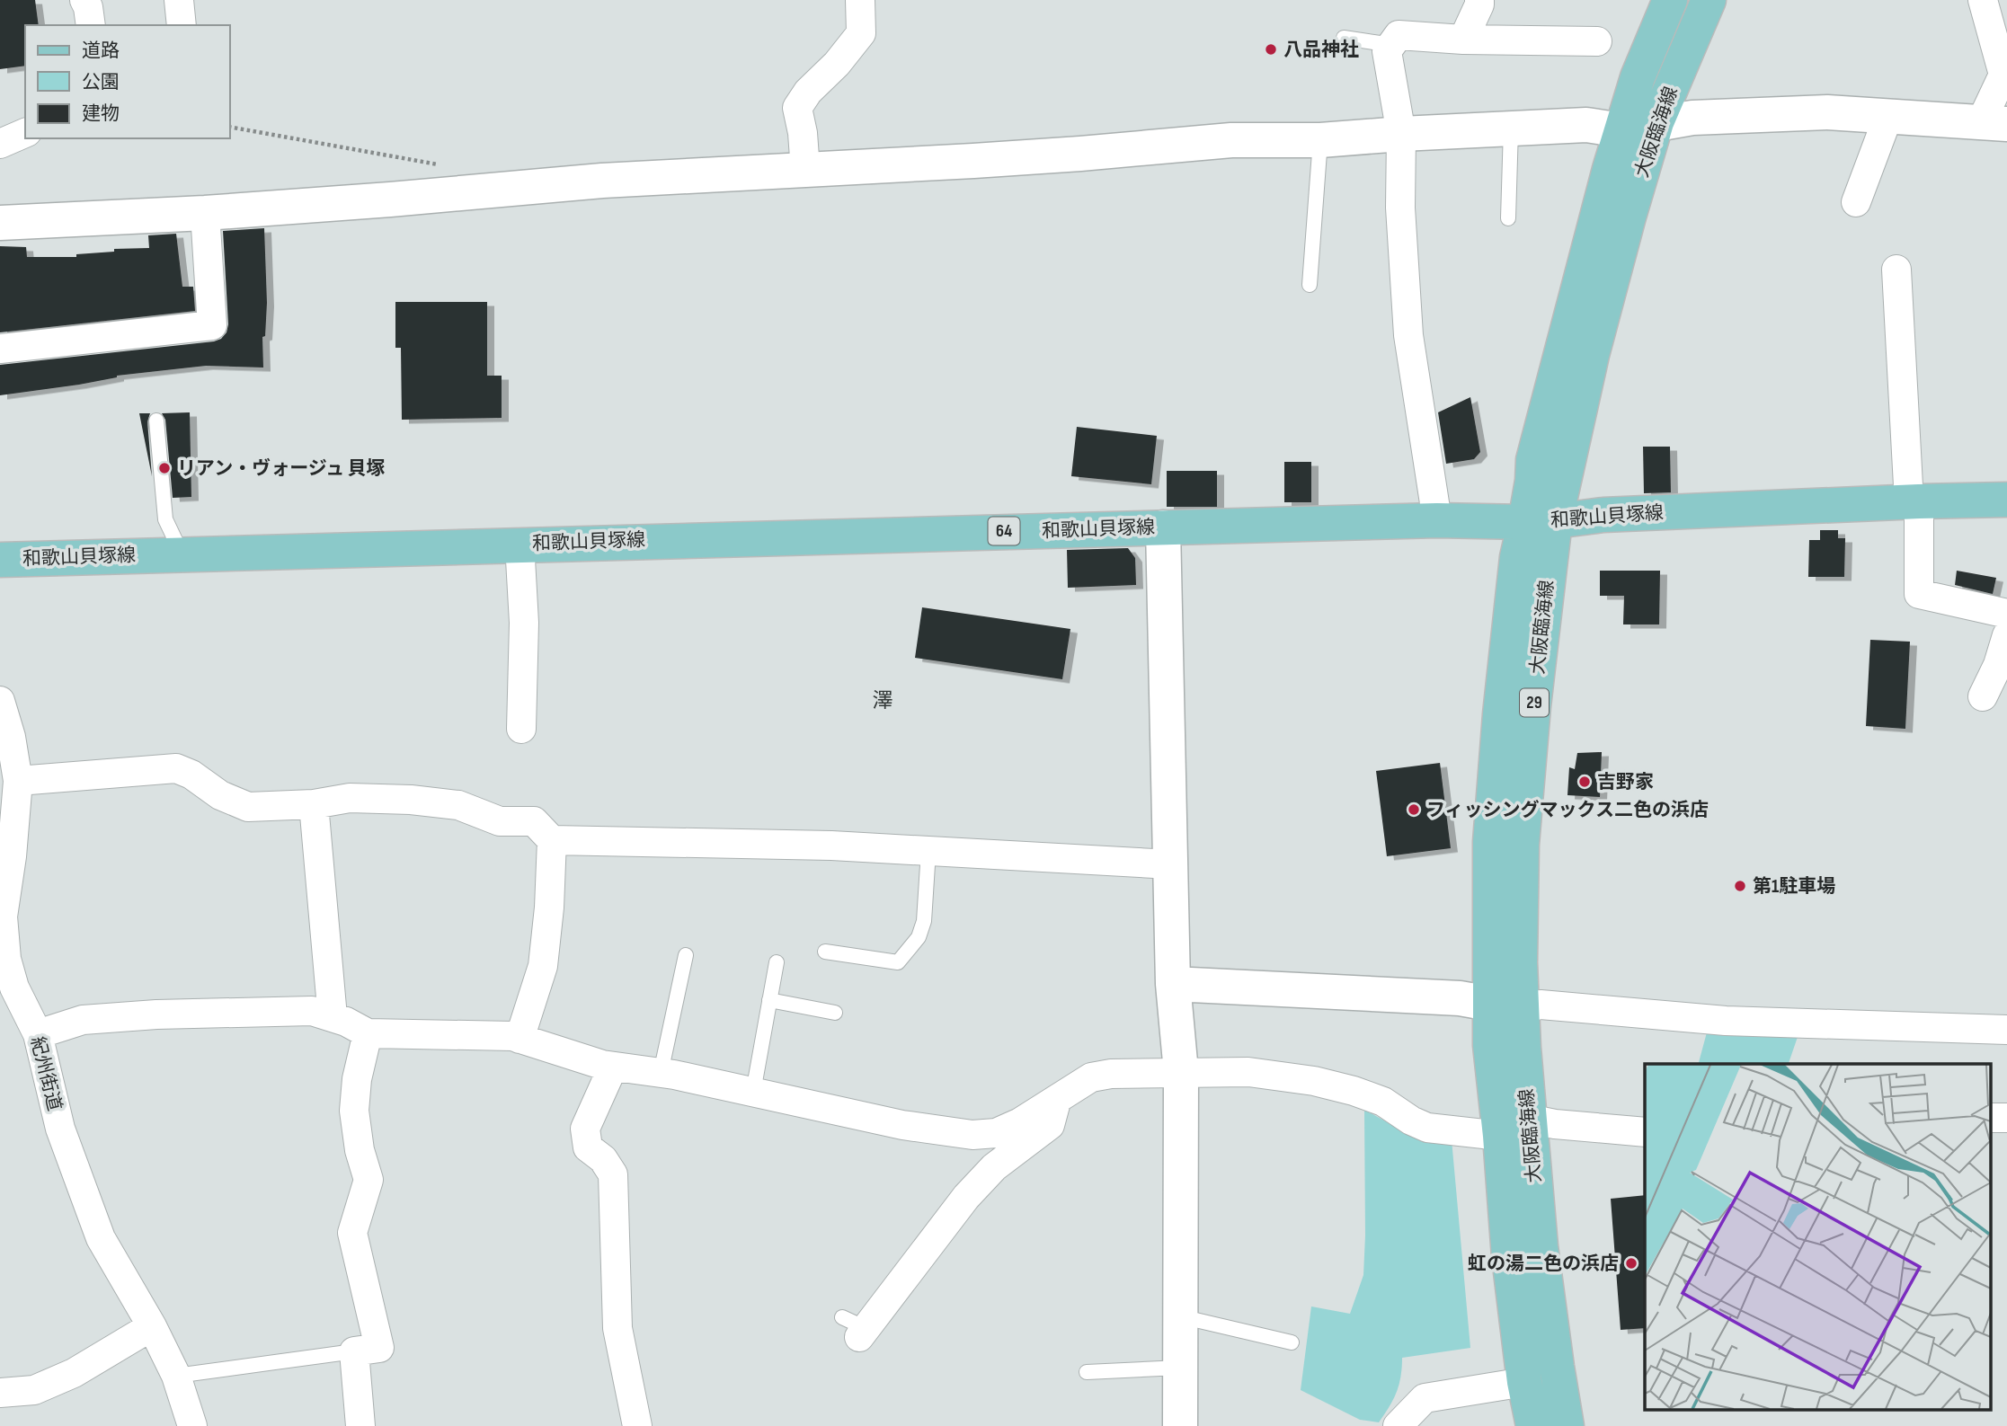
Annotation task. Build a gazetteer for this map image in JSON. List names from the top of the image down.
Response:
{
  "streets": {
    "main road": [
      "大阪臨海線",
      "和歌山貝塚線",
      "64",
      "29"
    ],
    "street": ["紀州街道"]
  },
  "crossings": [
    ["大阪臨海線", "和歌山貝塚線"]
  ],
  "districts": ["澤"],
  "places": [
    "八品神社",
    "リアン・ヴォージュ 貝塚",
    "吉野家",
    "フィッシングマックス二色の浜店",
    "第1駐車場",
    "虹の湯二色の浜店"
  ],
  "legend": ["道路", "公園", "建物"]
}
